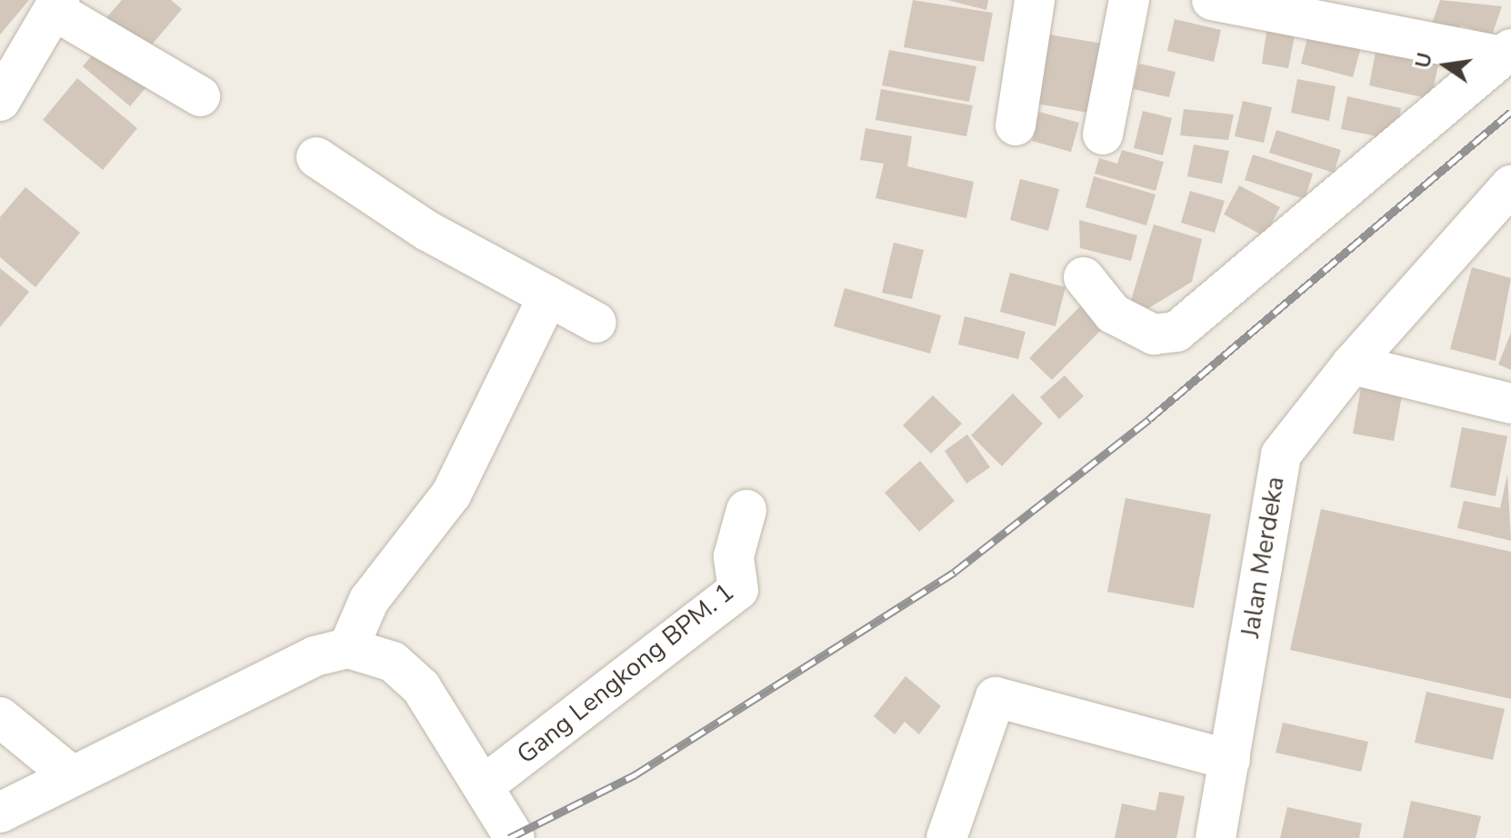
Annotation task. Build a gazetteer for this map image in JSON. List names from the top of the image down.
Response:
{
  "streets": {
    "street": ["Jalan Merdeka", "Gang Lengkong BPM. 1"]
  },
  "north": "left"
}
